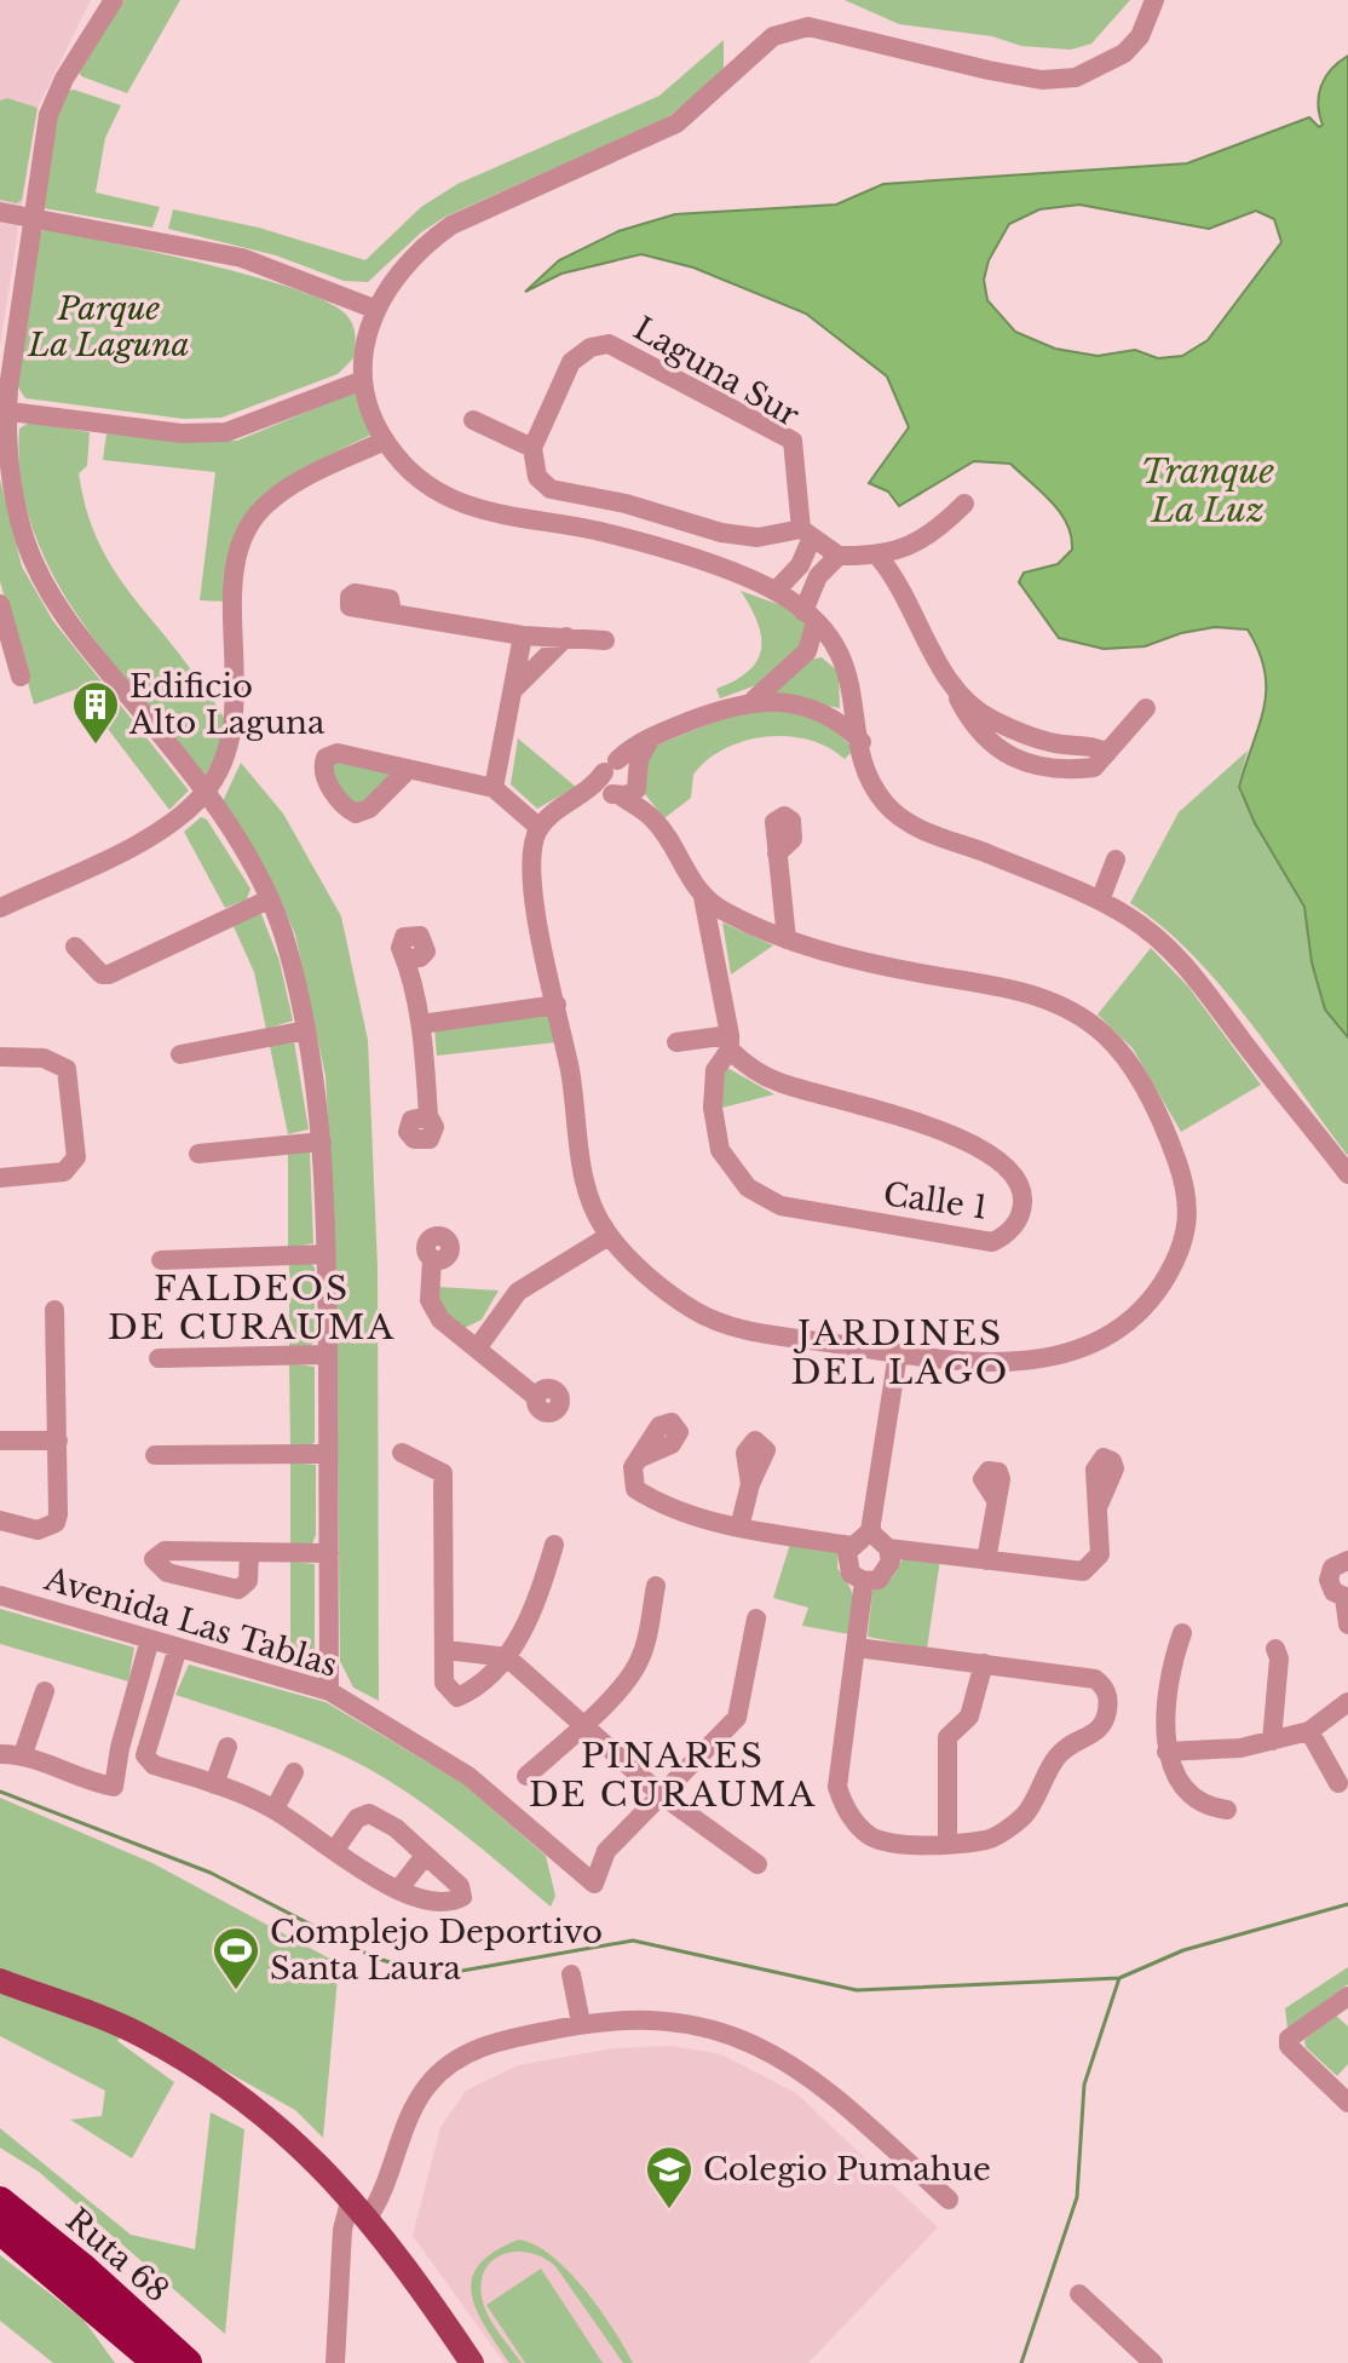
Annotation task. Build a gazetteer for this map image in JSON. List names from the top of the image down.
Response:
{
  "streets": {
    "highway": ["Ruta 68"],
    "street": ["Laguna Sur", "Calle 1", "Avenida Las Tablas"]
  },
  "districts": ["FALDEOS DE CURAUMA", "JARDINES DEL LAGO", "PINARES DE CURAUMA"],
  "water": ["Tranque La Luz"],
  "parks": ["Parque La Laguna"],
  "places": {
    "building": ["Edificio Alto Laguna"],
    "sports": ["Complejo Deportivo Santa Laura"],
    "school or university": ["Colegio Pumahue"]
  }
}
